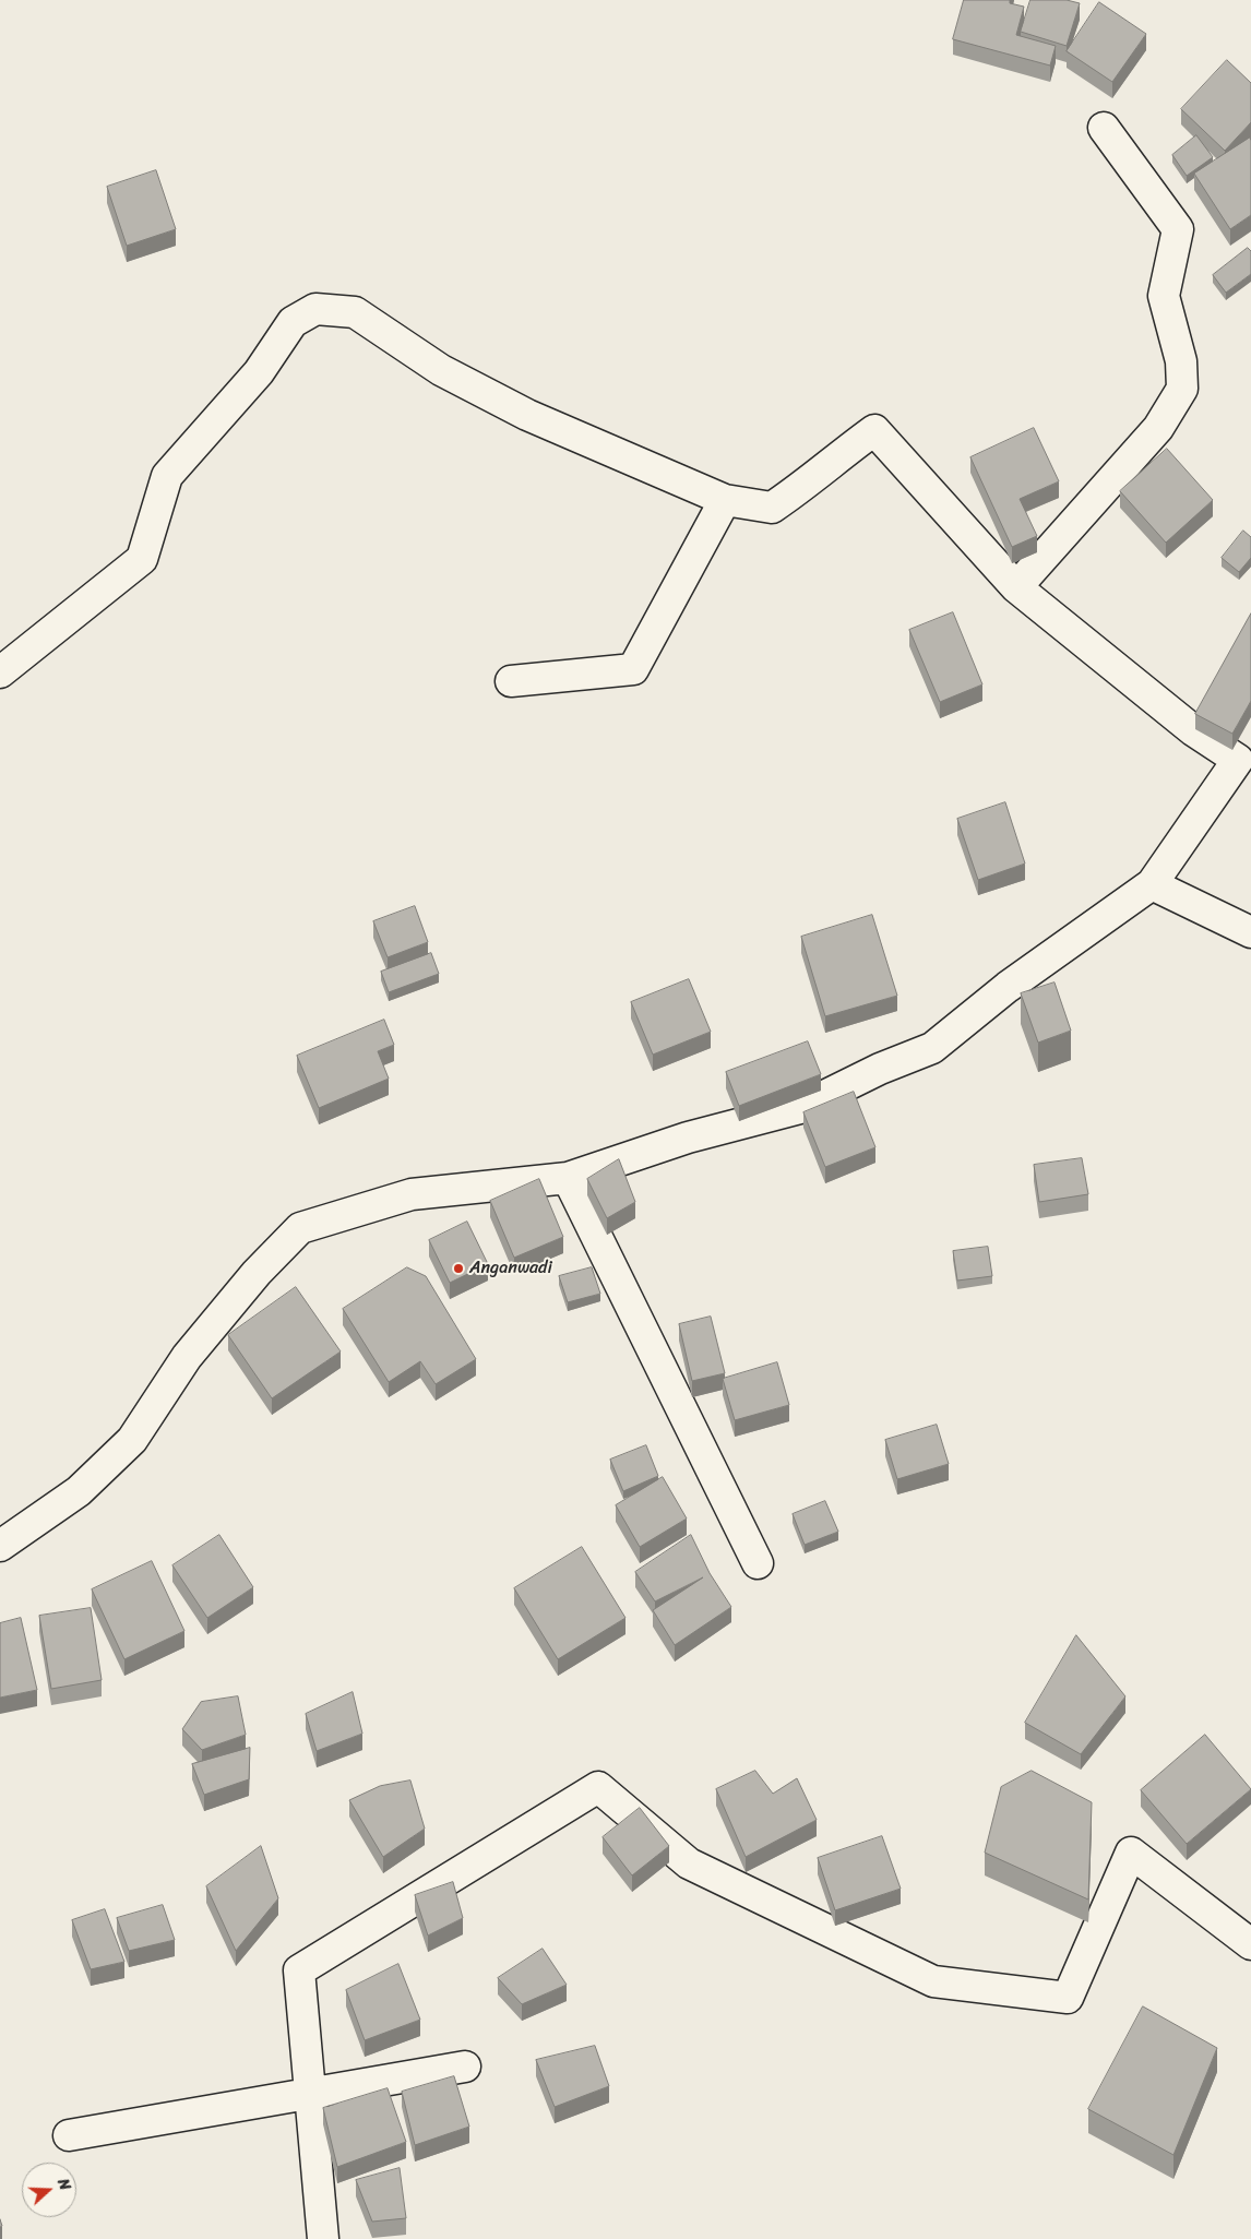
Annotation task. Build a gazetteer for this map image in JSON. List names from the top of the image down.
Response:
{
  "places": ["Anganwadi"],
  "north": "right"
}
